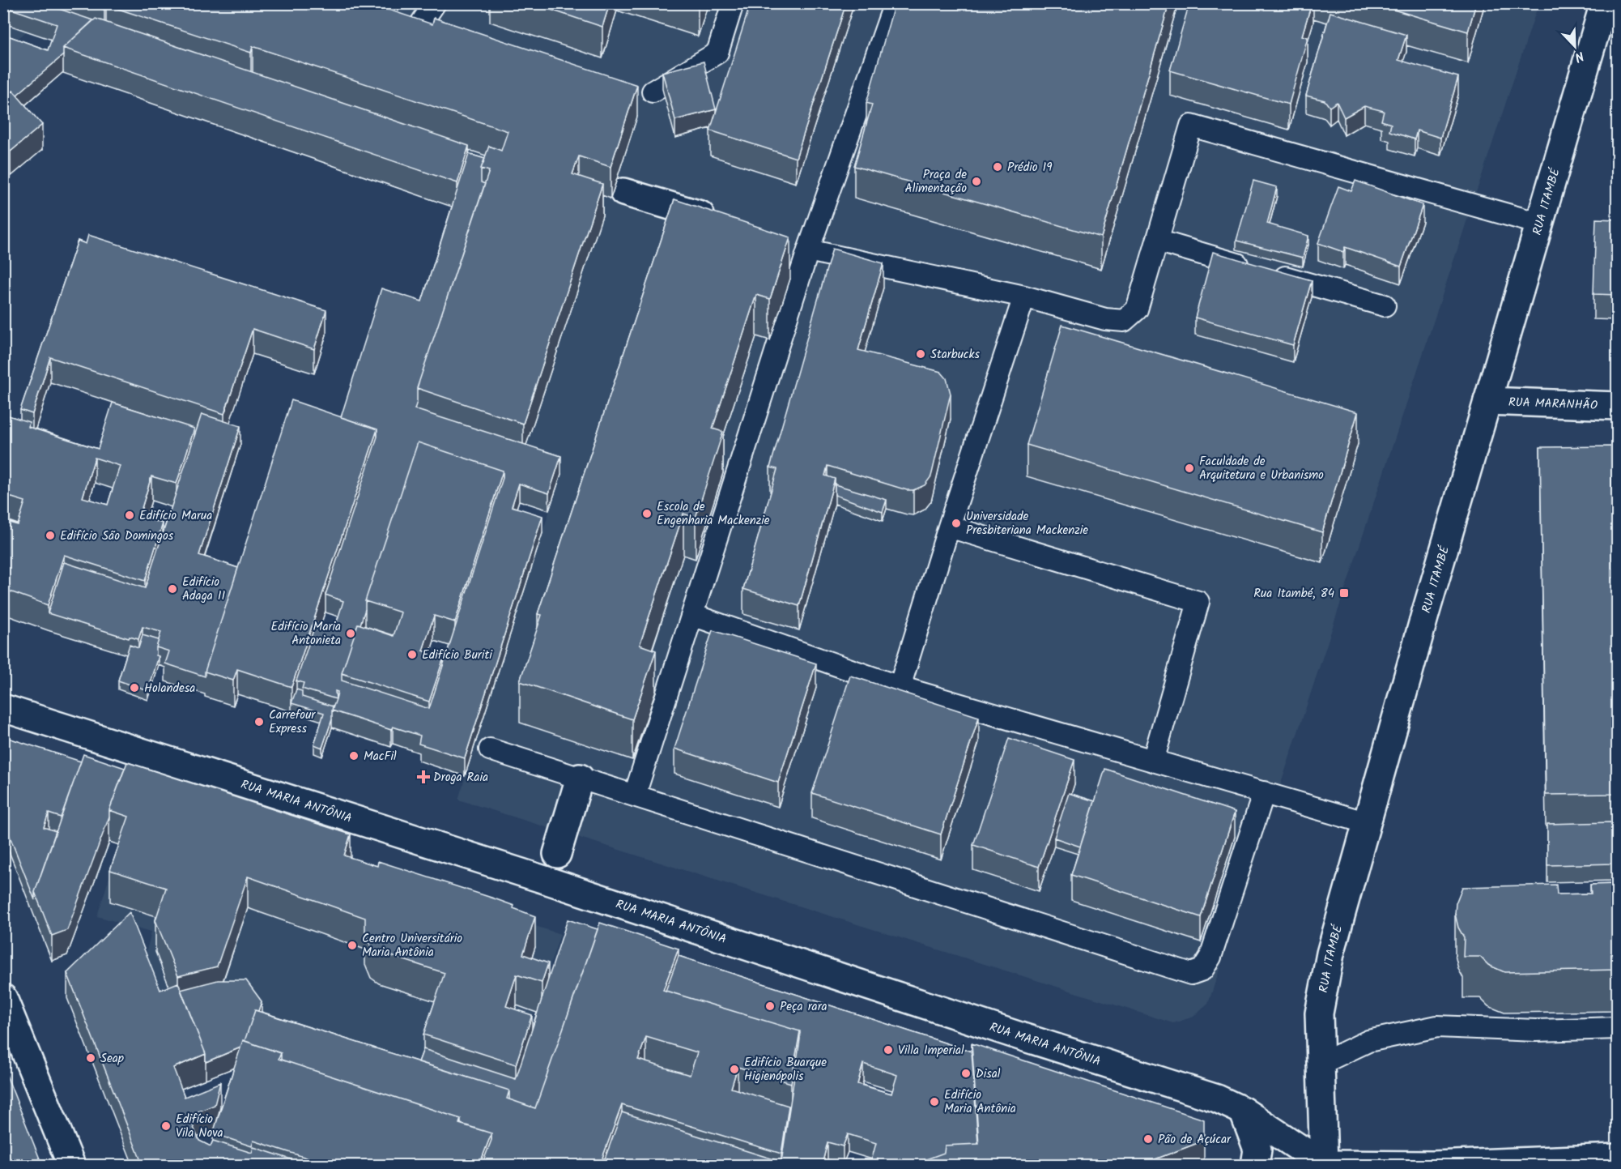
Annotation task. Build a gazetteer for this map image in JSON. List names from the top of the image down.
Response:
{
  "streets": {
    "street": ["RUA ITAMBÉ", "RUA MARANHÃO", "RUA MARIA ANTÔNIA"]
  },
  "crossings": [
    ["RUA ITAMBÉ", "RUA MARANHÃO"],
    ["RUA ITAMBÉ", "RUA MARIA ANTÔNIA"]
  ],
  "places": {
    "other": [
      "Prédio 19",
      "Praça de Alimentação",
      "Starbucks",
      "Faculdade de Arquitetura e Urbanismo",
      "Escola de Engenharia Mackenzie",
      "Edifício Marua",
      "Universidade Presbiteriana Mackenzie",
      "Edifício São Domingos",
      "Edifício Adaga II",
      "Edifício Maria Antonieta",
      "Edifício Buriti",
      "Holandesa",
      "Carrefour Express",
      "MacFil",
      "Centro Universitário Maria Antônia",
      "Peça rara",
      "Villa Imperial",
      "Seap",
      "Edifício Buarque Higienópolis",
      "Disal",
      "Edifício Maria Antônia",
      "Edifício Vila Nova",
      "Pão de Açúcar"
    ],
    "transit": ["Rua Itambé, 84"],
    "health": ["Droga Raia"]
  },
  "north": "bottom right"
}
